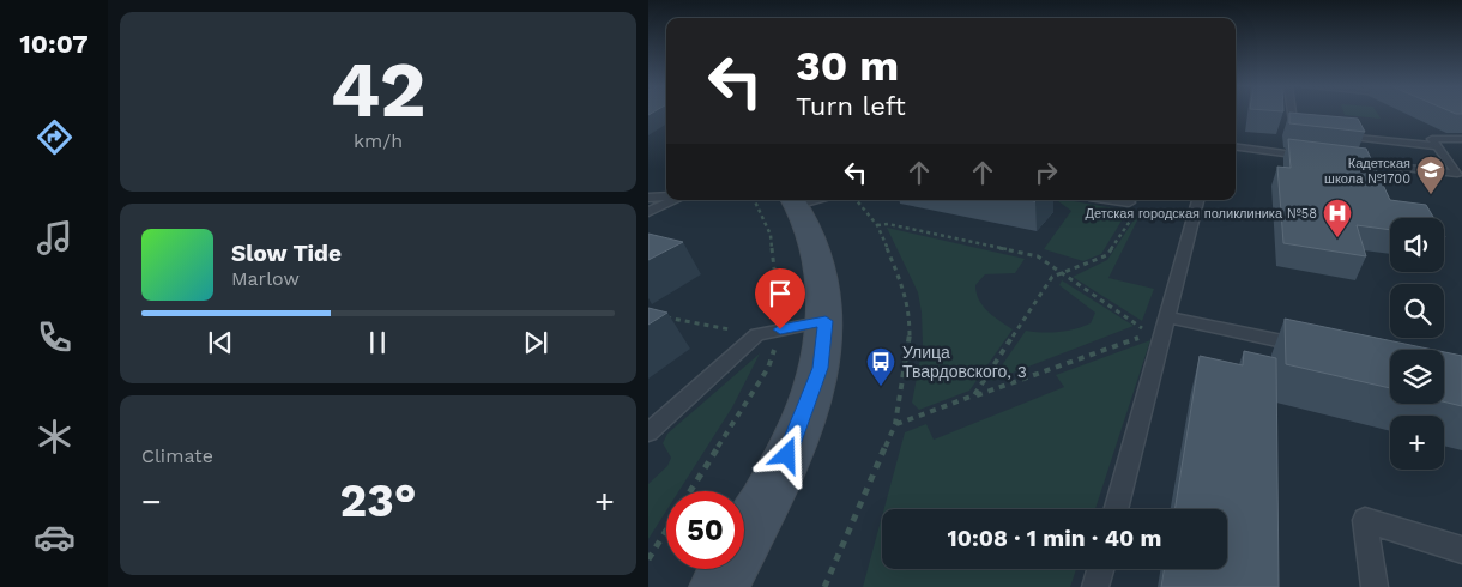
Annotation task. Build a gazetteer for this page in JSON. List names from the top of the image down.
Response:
{
  "places": {
    "school or university": ["Кадетская школа №1700"],
    "hospital": ["Детская городская поликлиника №58"],
    "bus stop": ["Улица Твардовского, 3"]
  },
  "page": {
    "tabs": "10:07",
    "tile": [
      ["42", "km/h"],
      "Climate"
    ],
    "turn": ["30 m", "Turn left"],
    "map_buttons": "+",
    "song": ["Slow Tide", "Marlow"],
    "heat": ["−", "23°", "+"],
    "limit": "50",
    "trip": "10:08 · 1 min · 40 m"
  }
}
